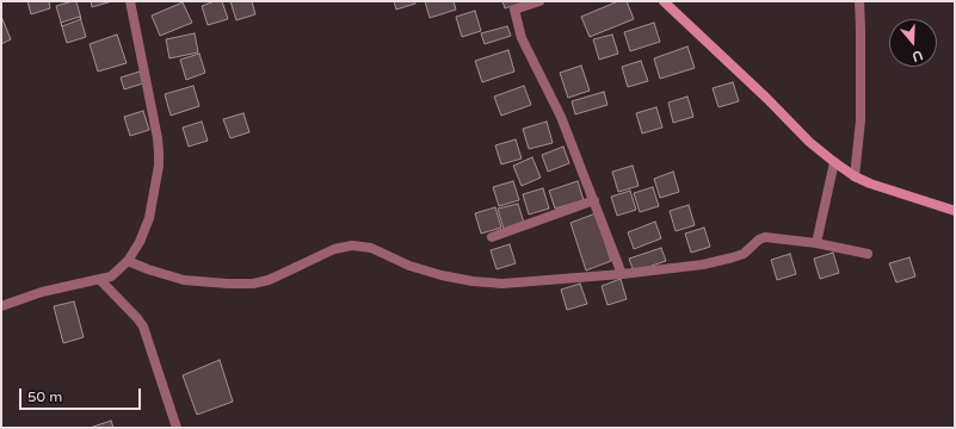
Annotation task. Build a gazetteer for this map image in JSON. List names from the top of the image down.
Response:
{
  "scale_bar": "50 m",
  "north": "bottom"
}
